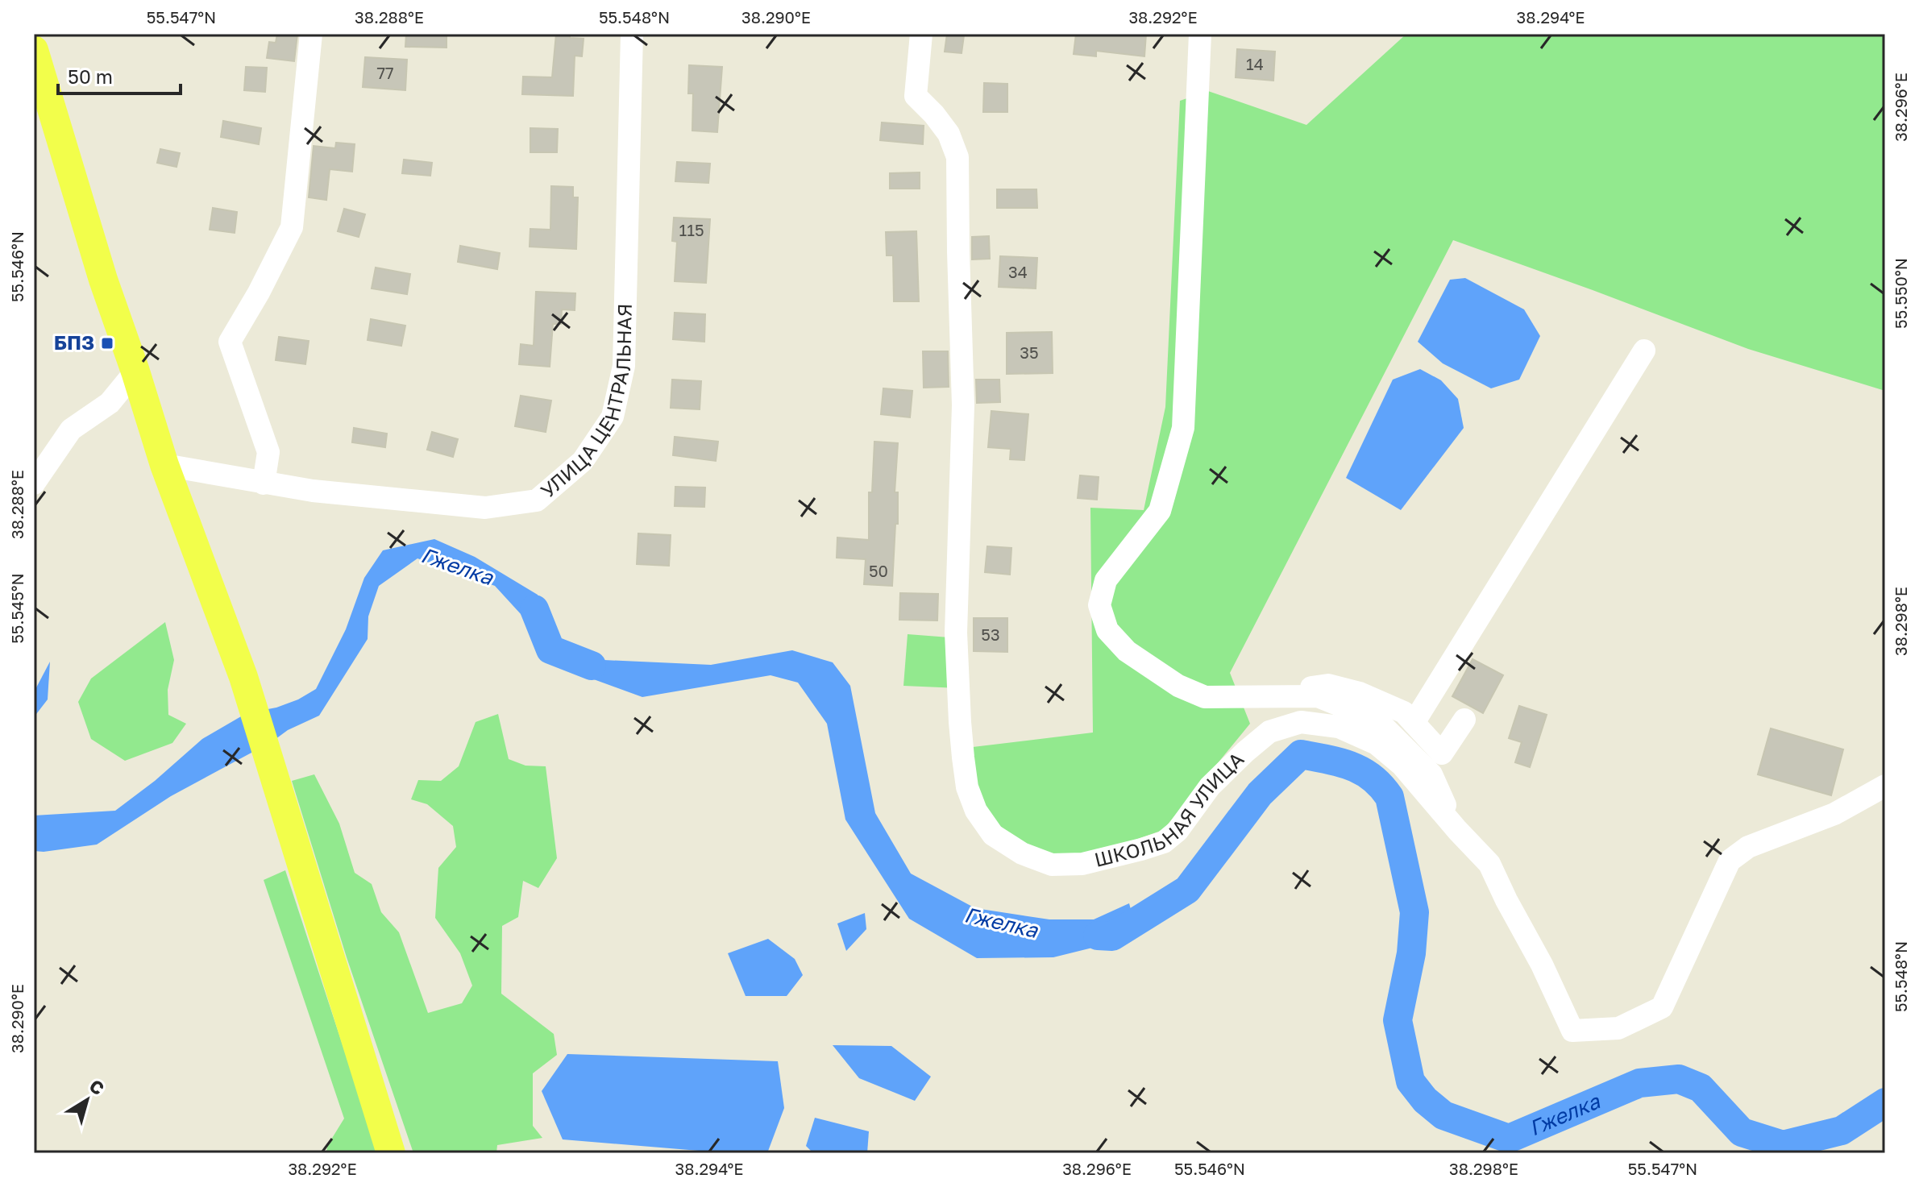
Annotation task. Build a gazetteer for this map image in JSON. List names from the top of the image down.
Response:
{
  "streets": {
    "street": ["УЛИЦА ЦЕНТРАЛЬНАЯ", "ШКОЛЬНАЯ УЛИЦА"]
  },
  "water": ["Гжелка"],
  "places": {
    "transit": ["БПЗ"]
  },
  "house_numbers": [
    "14",
    "77",
    "115",
    "34",
    "35",
    "50",
    "53"
  ],
  "scale_bar": "50 m",
  "north": "top right",
  "coordinates": [
    "55.547°N",
    "38.288°E",
    "55.548°N",
    "38.290°E",
    "38.292°E",
    "38.294°E",
    "38.296°E",
    "55.546°N",
    "55.550°N",
    "55.545°N",
    "38.298°E"
  ]
}
